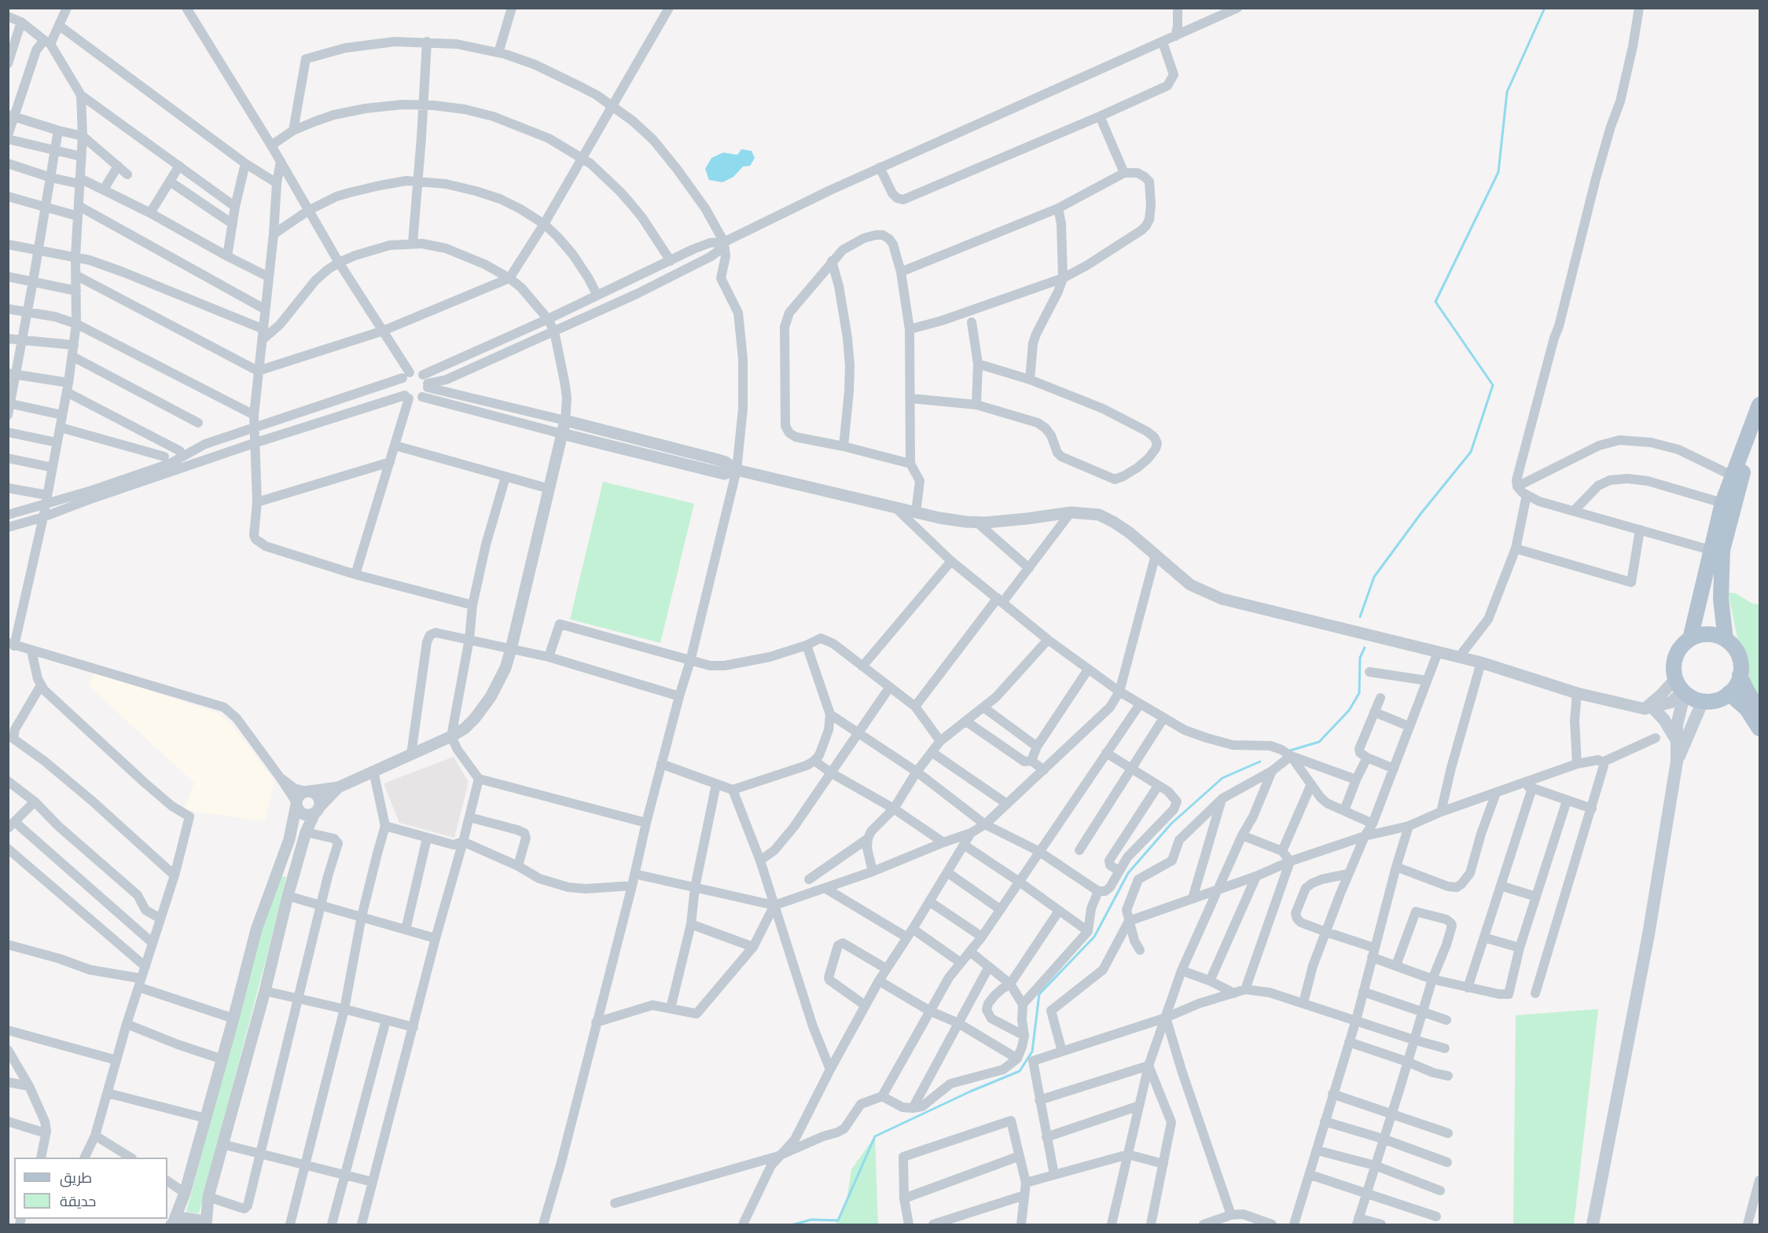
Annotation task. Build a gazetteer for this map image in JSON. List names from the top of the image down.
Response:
{
  "legend": ["طريق", "حديقة"]
}
